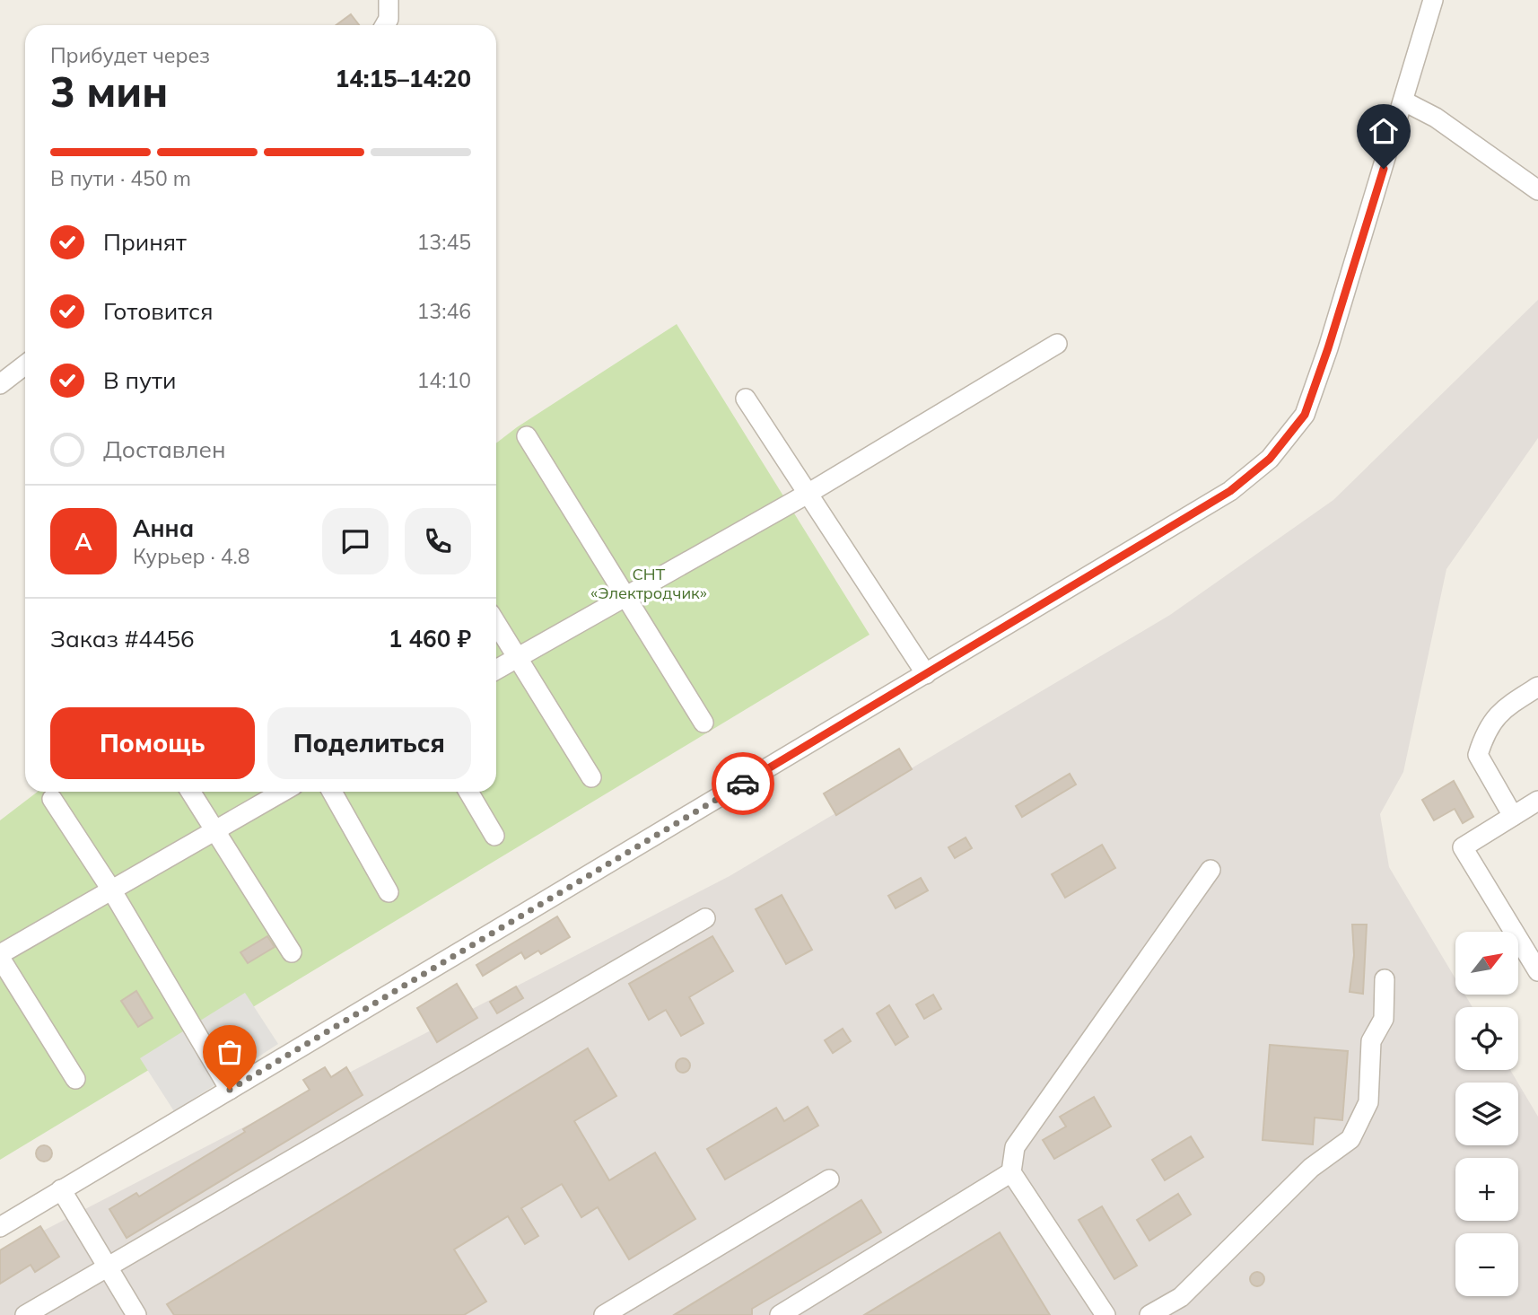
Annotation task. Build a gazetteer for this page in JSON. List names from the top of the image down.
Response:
{
  "parks": ["СНТ «Электродчик»"],
  "north": "top right",
  "page": {
    "heading": ["3 мин", "Прибудет через", "14:15–14:20"],
    "panel": [
      "Анна",
      "Курьер · 4.8",
      "Заказ #4456",
      "1 460 ₽"
    ],
    "bar": "В пути · 450 m",
    "list": [
      ["Принят", "13:45"],
      ["Готовится", "13:46"],
      ["В пути", "14:10"],
      "Доставлен"
    ],
    "round": "А",
    "buttons": ["Помощь", "Поделиться"],
    "map_buttons": ["+", "−"]
  }
}
